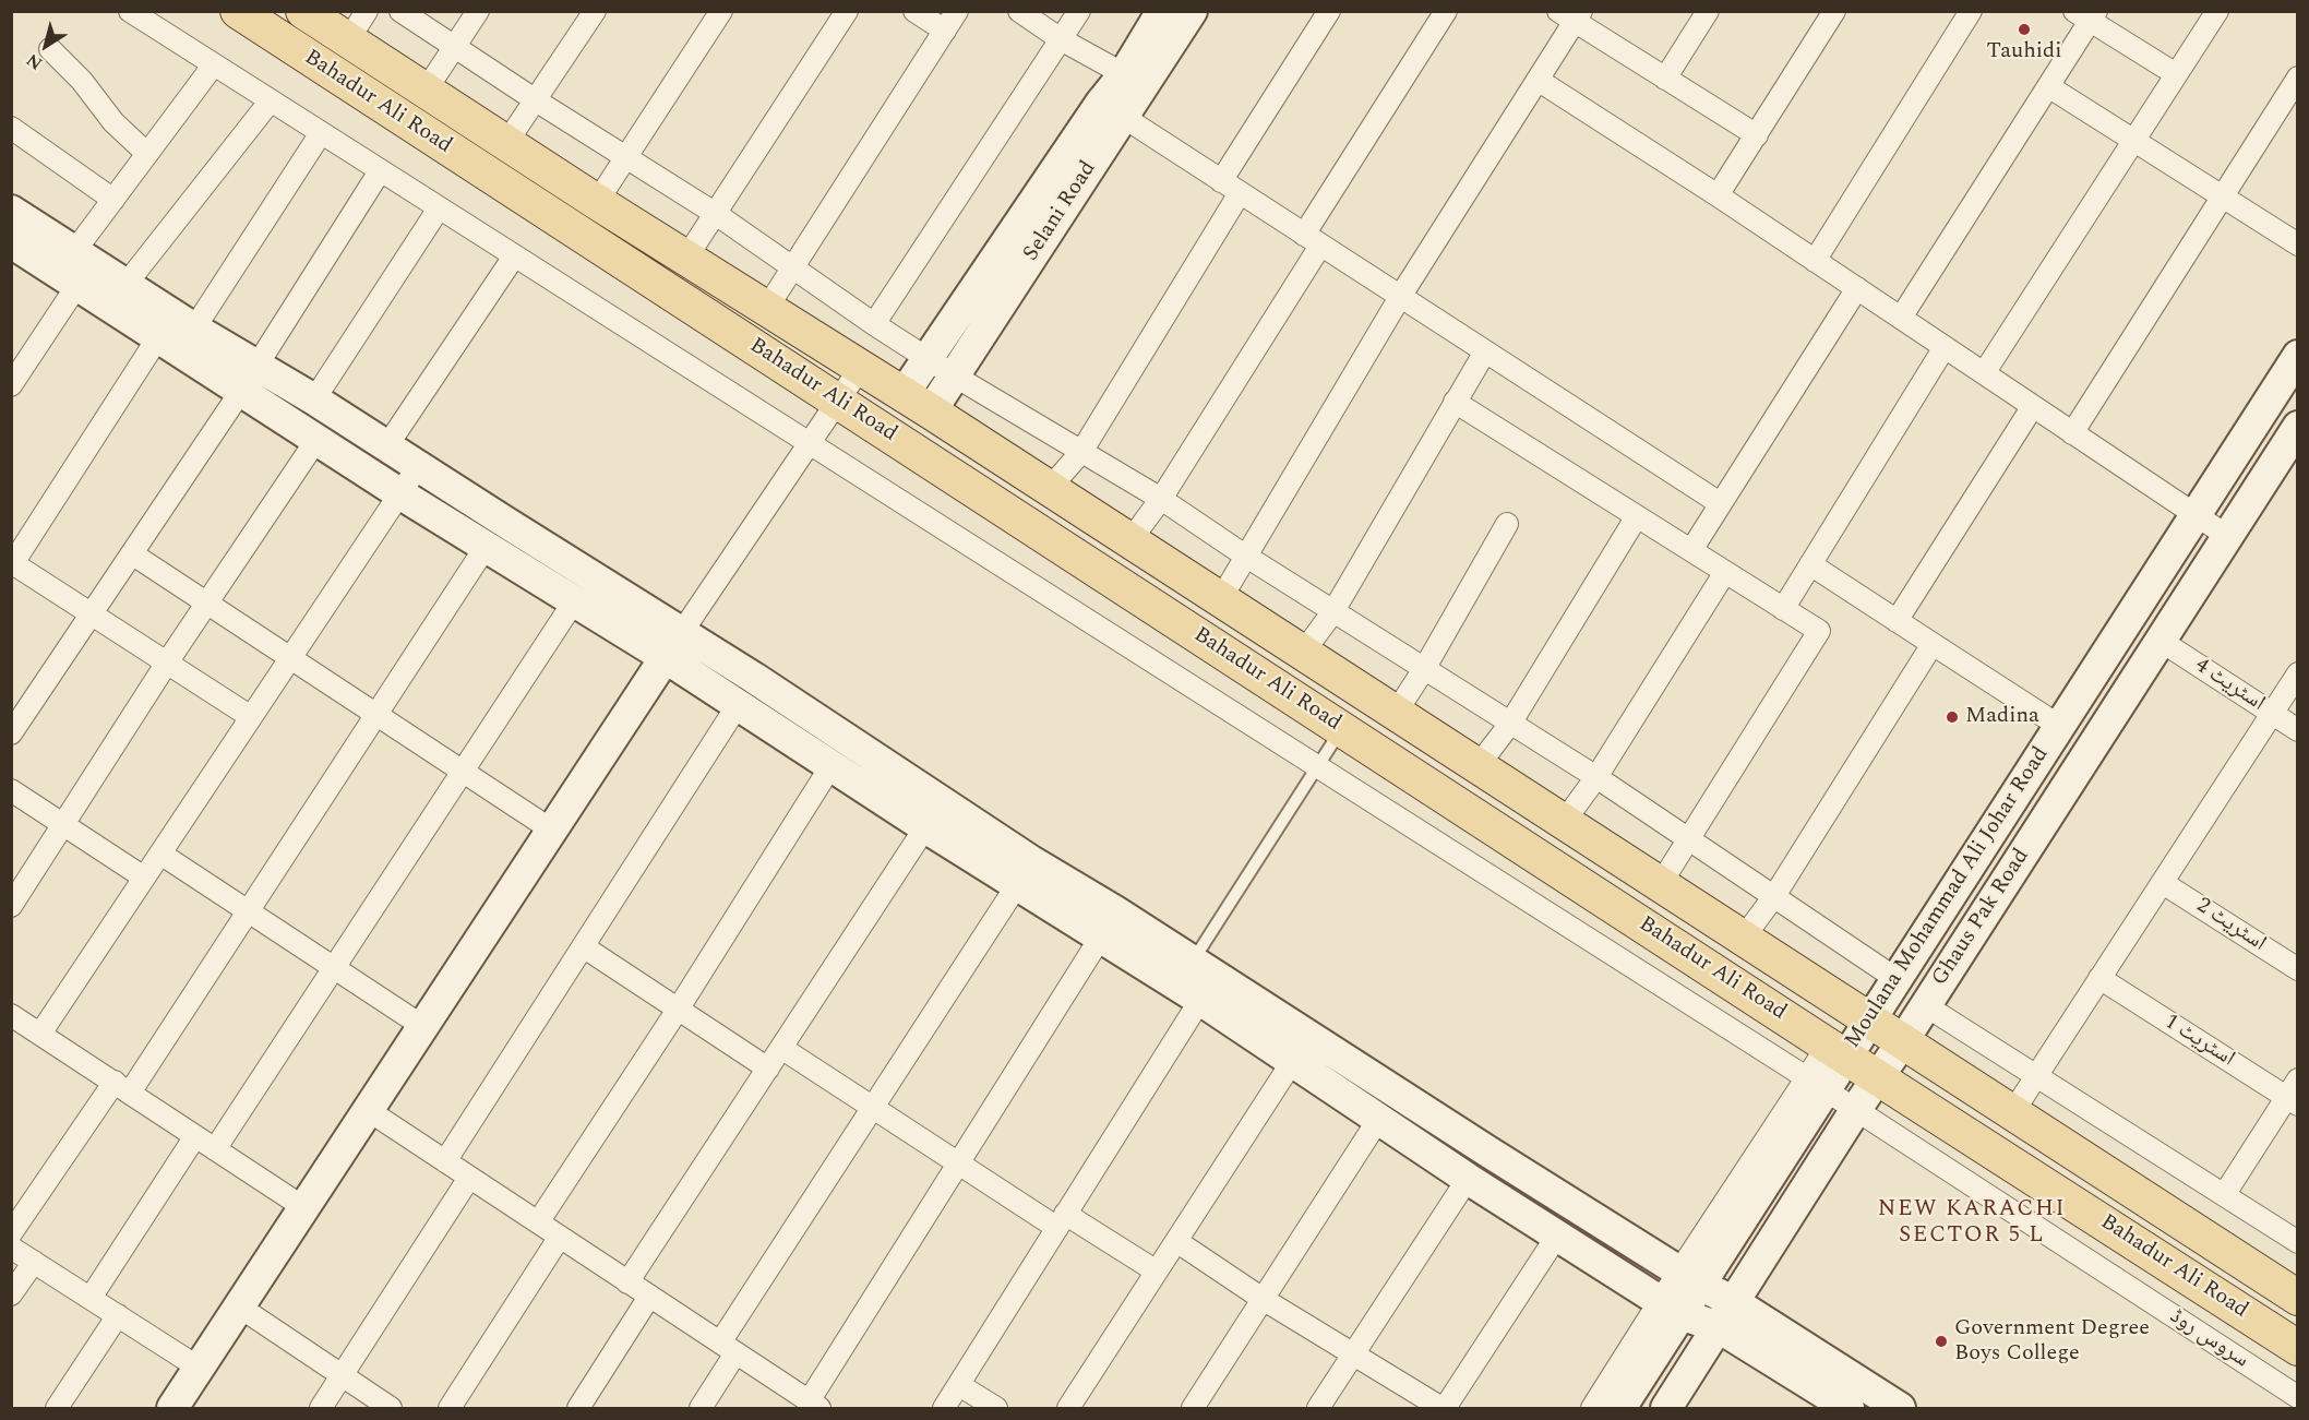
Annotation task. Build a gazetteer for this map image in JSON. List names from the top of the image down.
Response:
{
  "streets": {
    "main road": ["Bahadur Ali Road"],
    "street": [
      "Selani Road",
      "اسٹریٹ 4",
      "Moulana Mohammad Ali Johar Road",
      "Ghaus Pak Road",
      "اسٹریٹ 2",
      "اسٹریٹ 1",
      "سروس روڈ"
    ]
  },
  "crossings": [
    ["Bahadur Ali Road", "Selani Road"],
    ["Bahadur Ali Road", "Moulana Mohammad Ali Johar Road"],
    ["Bahadur Ali Road", "Ghaus Pak Road"],
    ["اسٹریٹ 4", "Ghaus Pak Road"],
    ["Moulana Mohammad Ali Johar Road", "سروس روڈ"],
    ["Ghaus Pak Road", "سروس روڈ"]
  ],
  "districts": ["NEW KARACHI SECTOR 5 L"],
  "places": ["Tauhidi", "Madina", "Government Degree Boys College"],
  "north": "bottom left"
}
